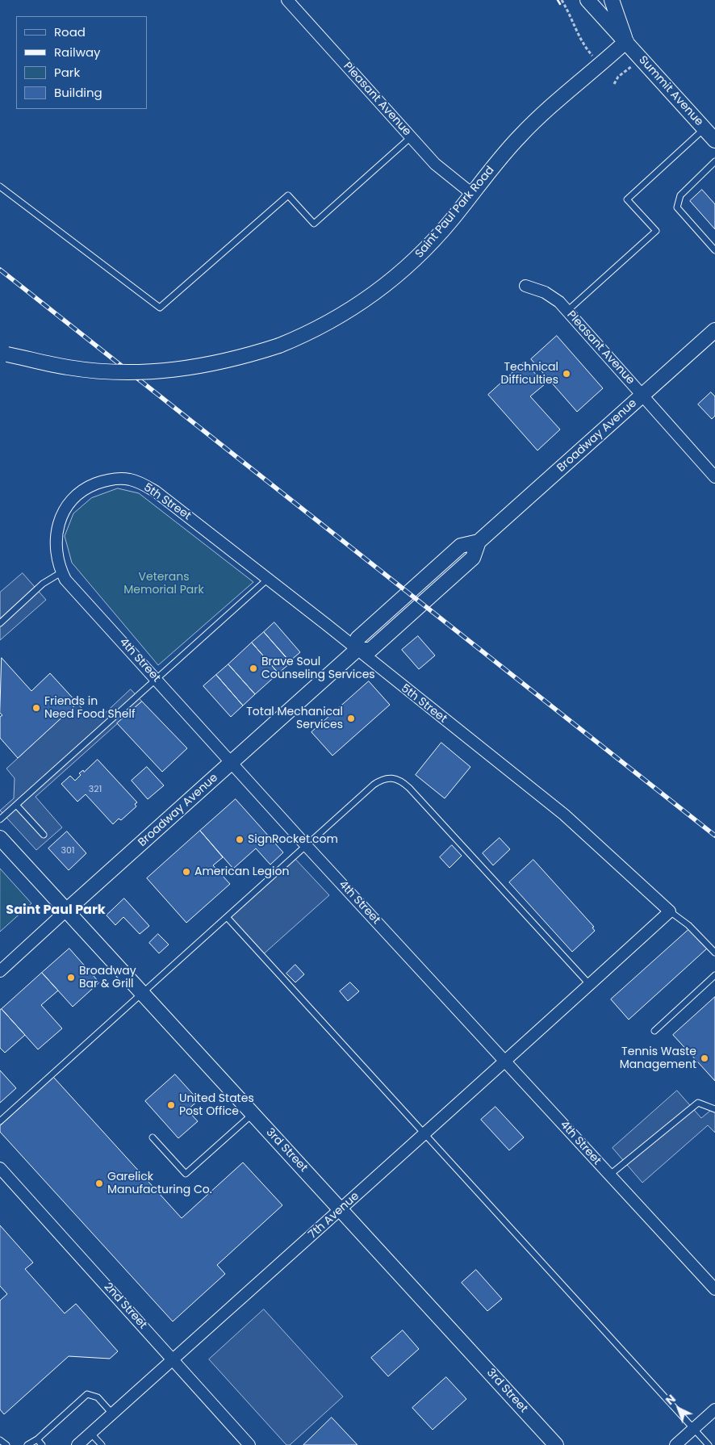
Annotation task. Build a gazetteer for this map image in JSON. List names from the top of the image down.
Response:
{
  "streets": {
    "street": [
      "Summit Avenue",
      "Pleasant Avenue",
      "Saint Paul Park Road",
      "Broadway Avenue",
      "5th Street",
      "4th Street",
      "3rd Street",
      "7th Avenue",
      "2nd Street"
    ]
  },
  "crossings": [
    ["Summit Avenue", "Saint Paul Park Road"],
    ["Pleasant Avenue", "Saint Paul Park Road"],
    ["Pleasant Avenue", "Broadway Avenue"],
    ["Broadway Avenue", "5th Street"],
    ["Broadway Avenue", "4th Street"],
    ["Broadway Avenue", "3rd Street"],
    ["5th Street", "4th Street"],
    ["4th Street", "7th Avenue"],
    ["3rd Street", "7th Avenue"],
    ["7th Avenue", "2nd Street"]
  ],
  "districts": ["Saint Paul Park"],
  "parks": ["Veterans Memorial Park"],
  "places": [
    "Technical Difficulties",
    "Brave Soul Counseling Services",
    "Friends in Need Food Shelf",
    "Total Mechanical Services",
    "SignRocket.com",
    "American Legion",
    "Broadway Bar & Grill",
    "Tennis Waste Management",
    "United States Post Office",
    "Garelick Manufacturing Co."
  ],
  "house_numbers": ["321", "301"],
  "legend": [
    "Road",
    "Railway",
    "Park",
    "Building"
  ],
  "north": "top left"
}
